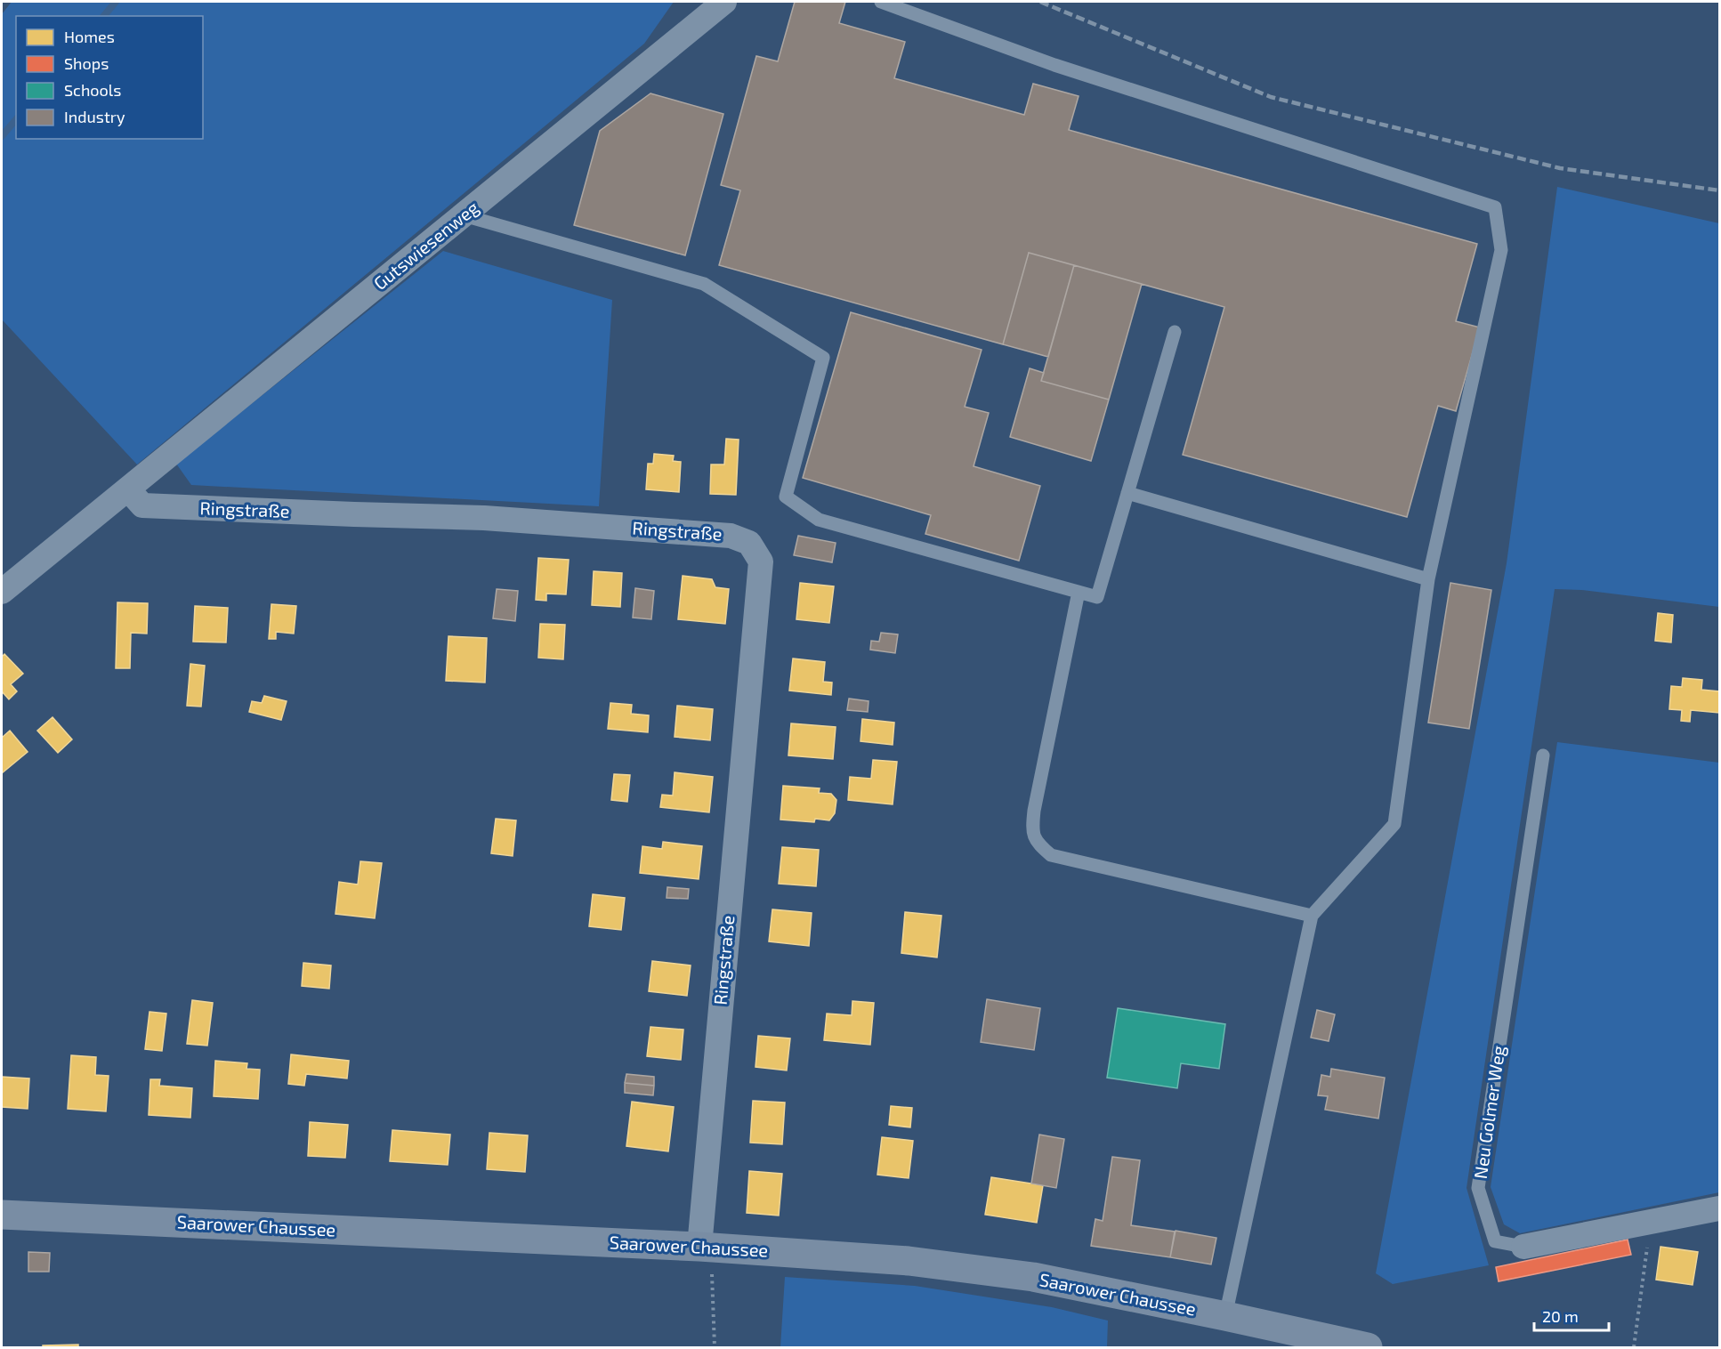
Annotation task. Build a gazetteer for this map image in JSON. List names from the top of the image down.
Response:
{
  "streets": {
    "main road": ["Saarower Chaussee"],
    "street": ["Gutswiesenweg", "Ringstraße", "Neu Golmer Weg"]
  },
  "crossings": [
    ["Gutswiesenweg", "Ringstraße"],
    ["Ringstraße", "Saarower Chaussee"]
  ],
  "legend": [
    "Homes",
    "Shops",
    "Schools",
    "Industry"
  ],
  "scale_bar": "20 m"
}
